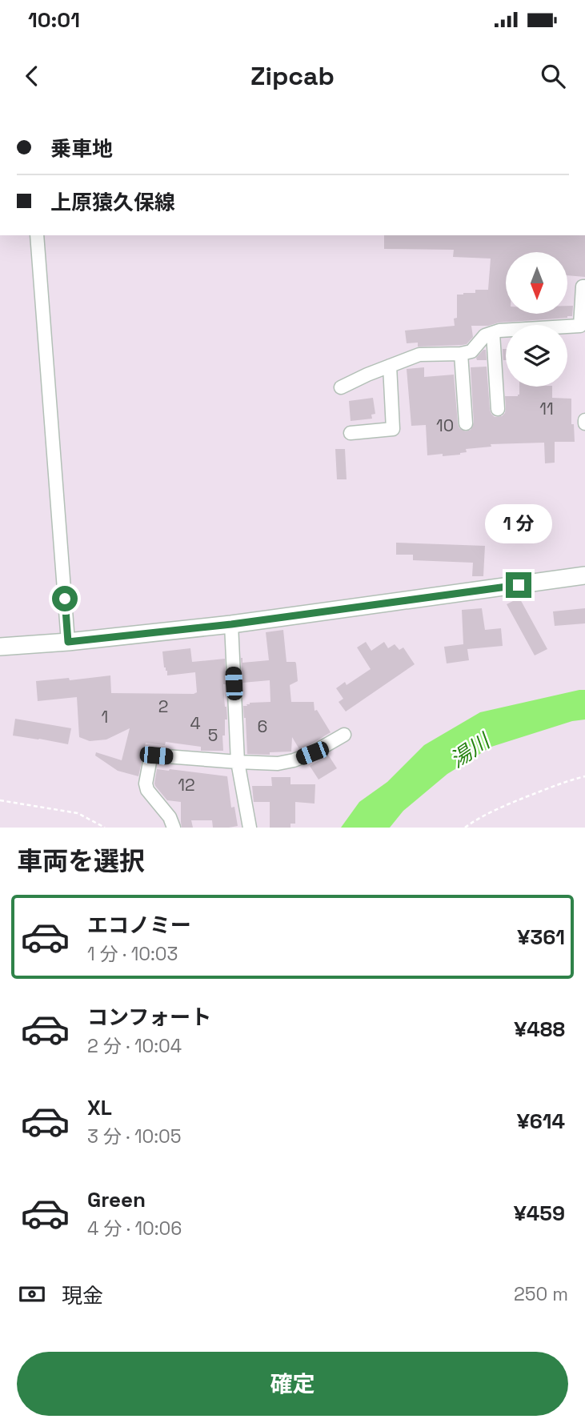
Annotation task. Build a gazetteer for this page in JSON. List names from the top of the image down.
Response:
{
  "water": ["湯川"],
  "house_numbers": [
    "11",
    "10",
    "2",
    "1",
    "4",
    "6",
    "5",
    "12"
  ],
  "north": "bottom",
  "page": {
    "status": "10:01",
    "header": "Zipcab",
    "banner": ["乗車地", "上原猿久保線"],
    "bubble": "1 分",
    "heading": "車両を選択",
    "list": [
      {
        "name": "エコノミー",
        "note": "1 分 · 10:03",
        "value": "¥361"
      },
      {
        "name": "コンフォート",
        "note": "2 分 · 10:04",
        "value": "¥488"
      },
      {
        "name": "XL",
        "note": "3 分 · 10:05",
        "value": "¥614"
      },
      {
        "name": "Green",
        "note": "4 分 · 10:06",
        "value": "¥459"
      }
    ],
    "pay": ["現金", "250 m"],
    "buttons": "確定"
  }
}
